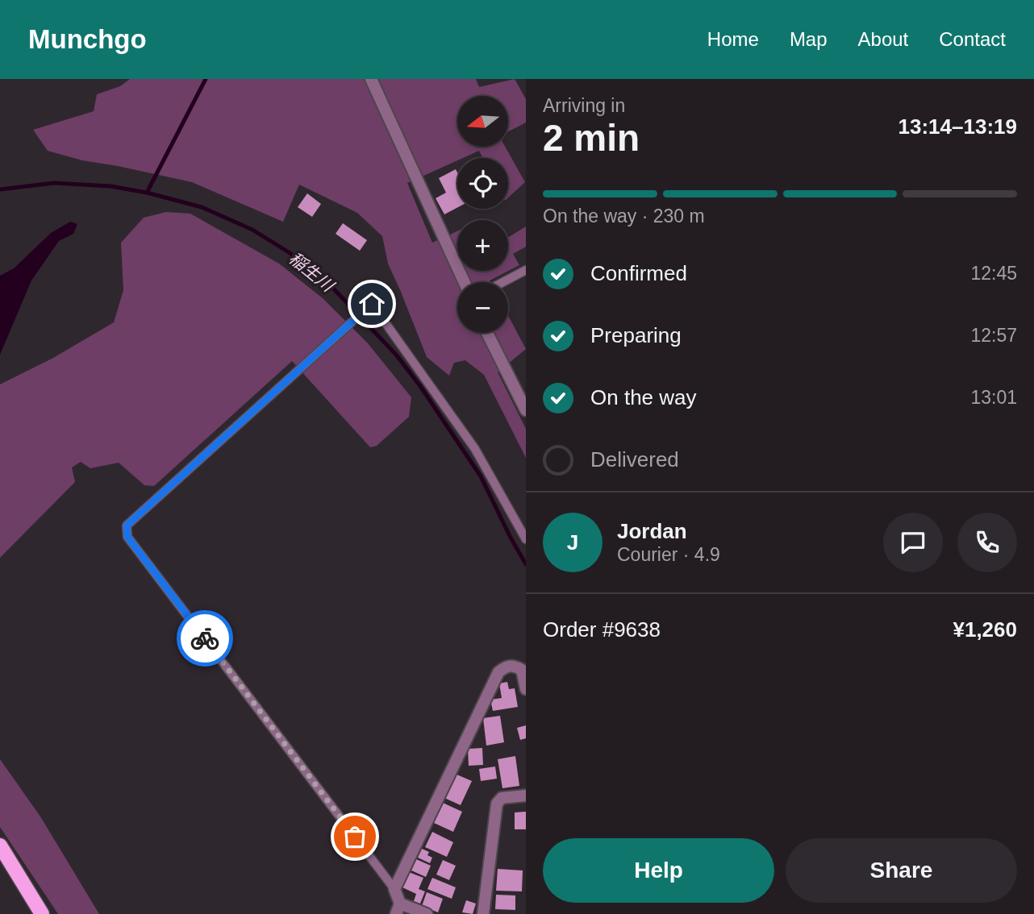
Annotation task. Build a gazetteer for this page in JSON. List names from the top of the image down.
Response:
{
  "water": ["稲生川"],
  "north": "left",
  "page": {
    "header": "Munchgo",
    "nav": [
      "Home",
      "Map",
      "About",
      "Contact"
    ],
    "heading": ["2 min", "Arriving in", "13:14–13:19"],
    "panel": [
      "Jordan",
      "Courier · 4.9",
      "Order #9638",
      "¥1,260"
    ],
    "map_buttons": ["+", "−"],
    "bar": "On the way · 230 m",
    "list": [
      ["Confirmed", "12:45"],
      ["Preparing", "12:57"],
      ["On the way", "13:01"],
      "Delivered"
    ],
    "round": "J",
    "buttons": ["Help", "Share"]
  }
}
